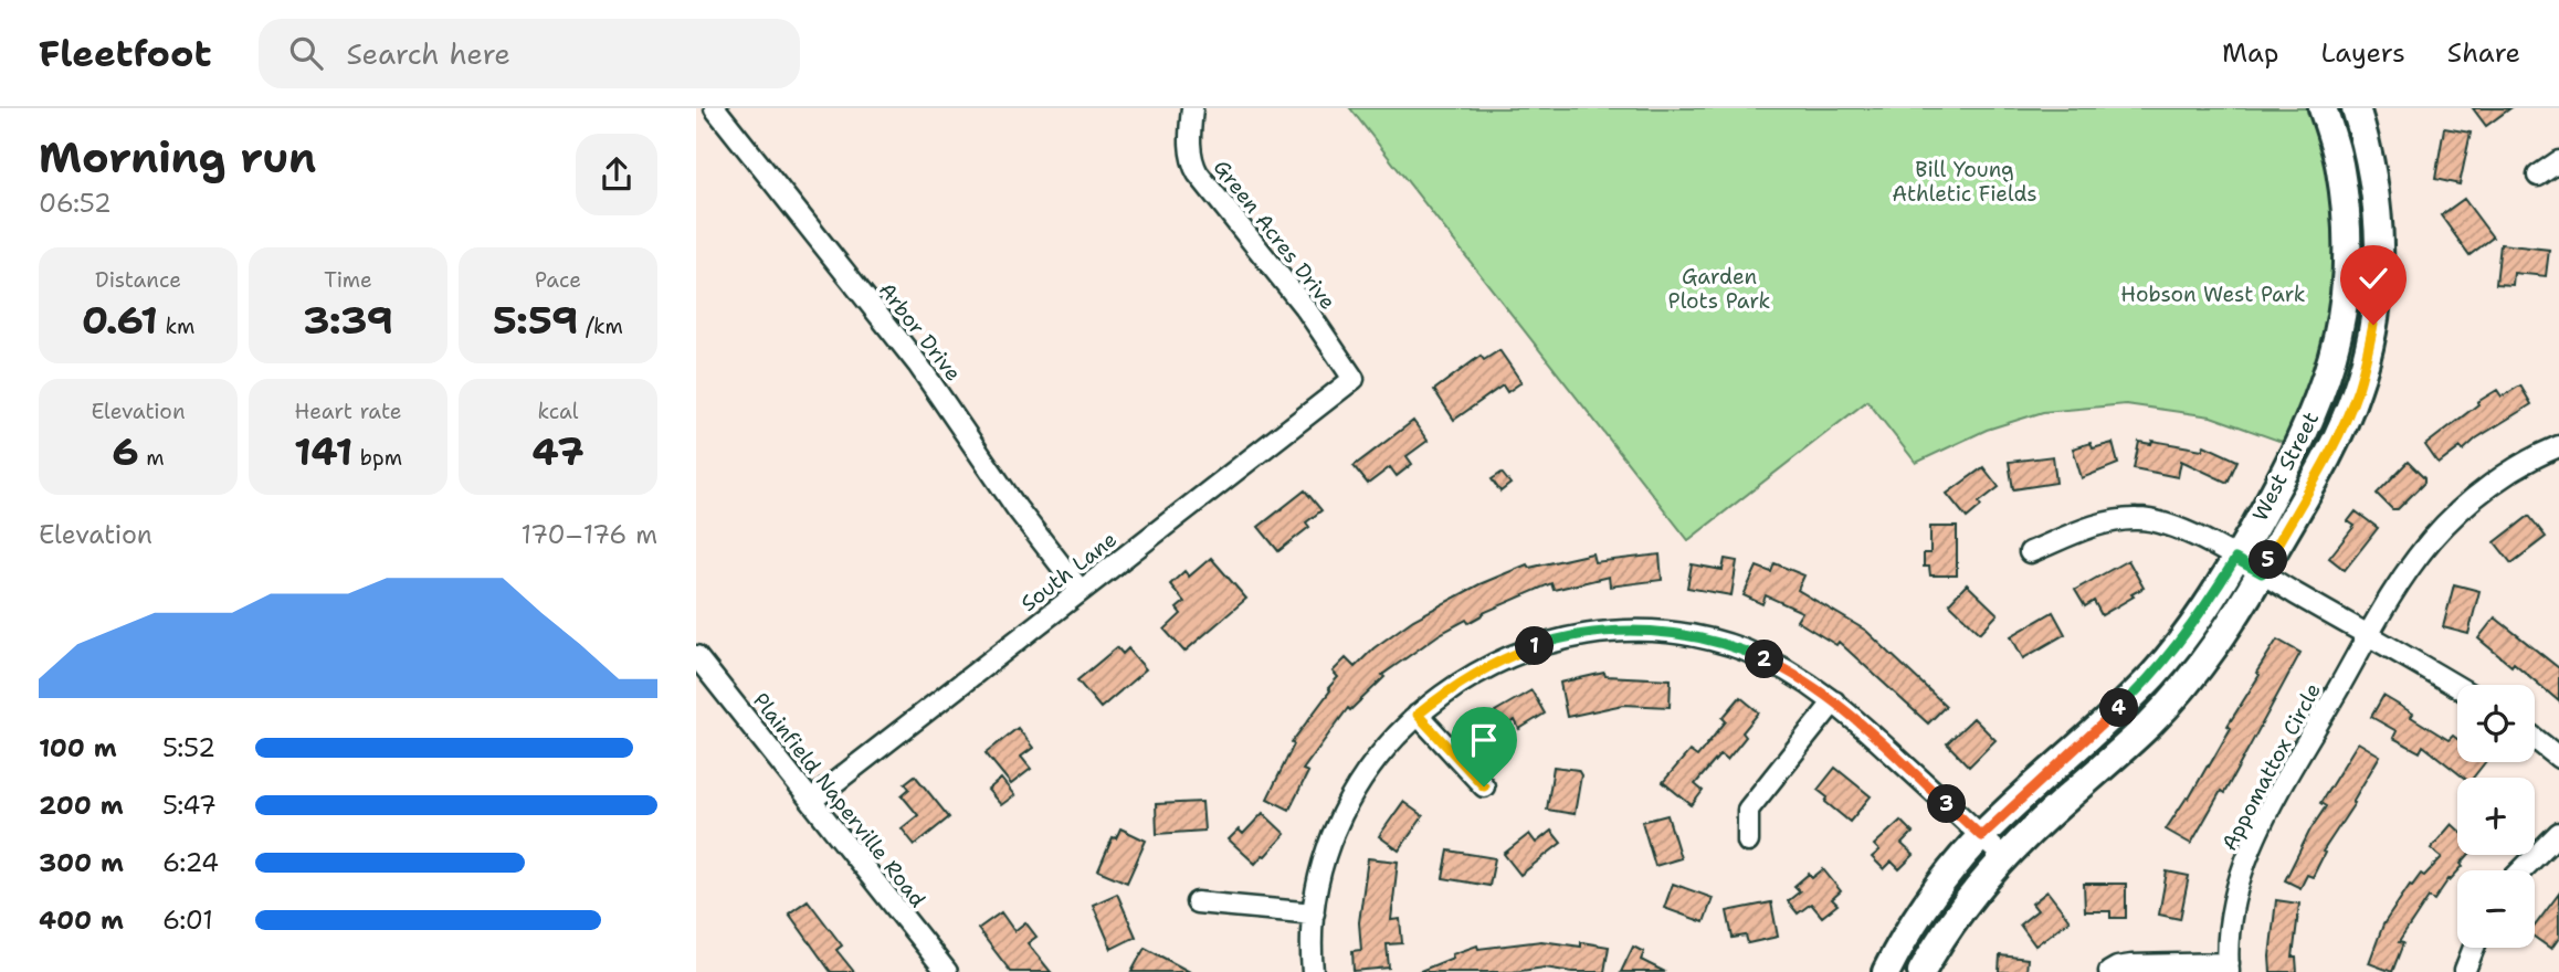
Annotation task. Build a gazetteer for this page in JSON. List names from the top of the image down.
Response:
{
  "streets": {
    "street": [
      "Green Acres Drive",
      "Arbor Drive",
      "West Street",
      "South Lane",
      "Appomattox Circle",
      "Plainfield Naperville Road"
    ]
  },
  "crossings": [
    ["Green Acres Drive", "South Lane"],
    ["Arbor Drive", "South Lane"],
    ["South Lane", "Plainfield Naperville Road"]
  ],
  "parks": ["Bill Young Athletic Fields", "Garden Plots Park", "Hobson West Park"],
  "page": {
    "header": "Fleetfoot",
    "search": "Search here",
    "nav": ["Map", "Layers", "Share"],
    "heading": ["Morning run", "06:52"],
    "stats": [
      ["Distance", "0.61 km"],
      ["Time", "3:39"],
      ["Pace", "5:59 /km"],
      ["Elevation", "6 m"],
      ["Heart rate", "141 bpm"],
      ["kcal", "47"]
    ],
    "chart": ["Elevation", "170–176 m"],
    "pins": [
      "5",
      "1",
      "2",
      "4",
      "3"
    ],
    "map_buttons": ["+", "−"],
    "list": [
      {
        "name": "100 m",
        "note": "5:52"
      },
      {
        "name": "200 m",
        "note": "5:47"
      },
      {
        "name": "300 m",
        "note": "6:24"
      },
      {
        "name": "400 m",
        "note": "6:01"
      }
    ]
  }
}
